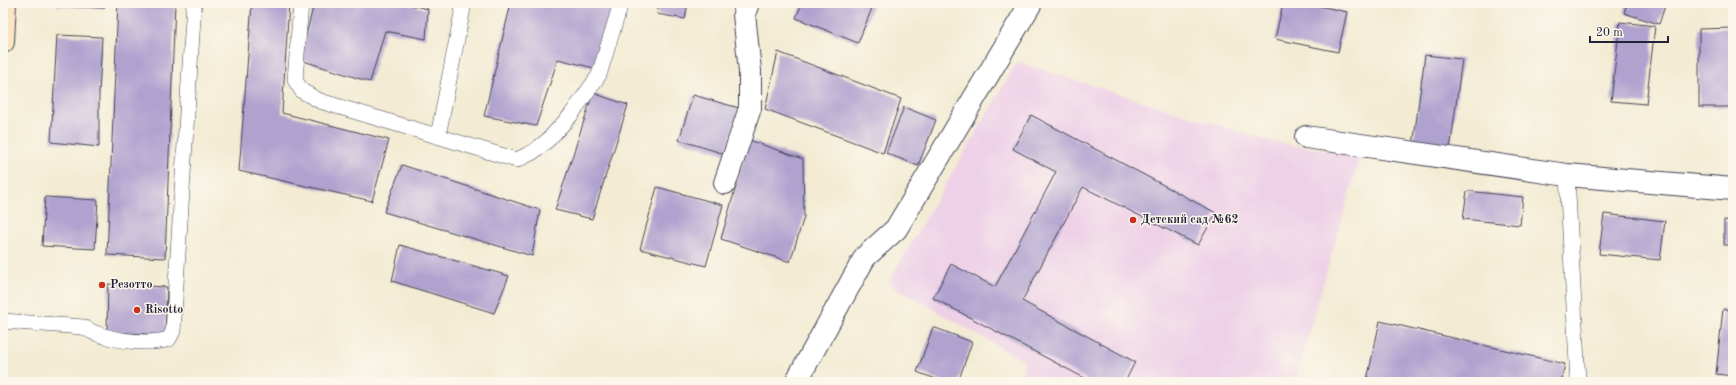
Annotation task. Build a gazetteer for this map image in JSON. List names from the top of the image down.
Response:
{
  "places": ["Детский сад №62", "Резотто", "Risotto"],
  "scale_bar": "20 m"
}
